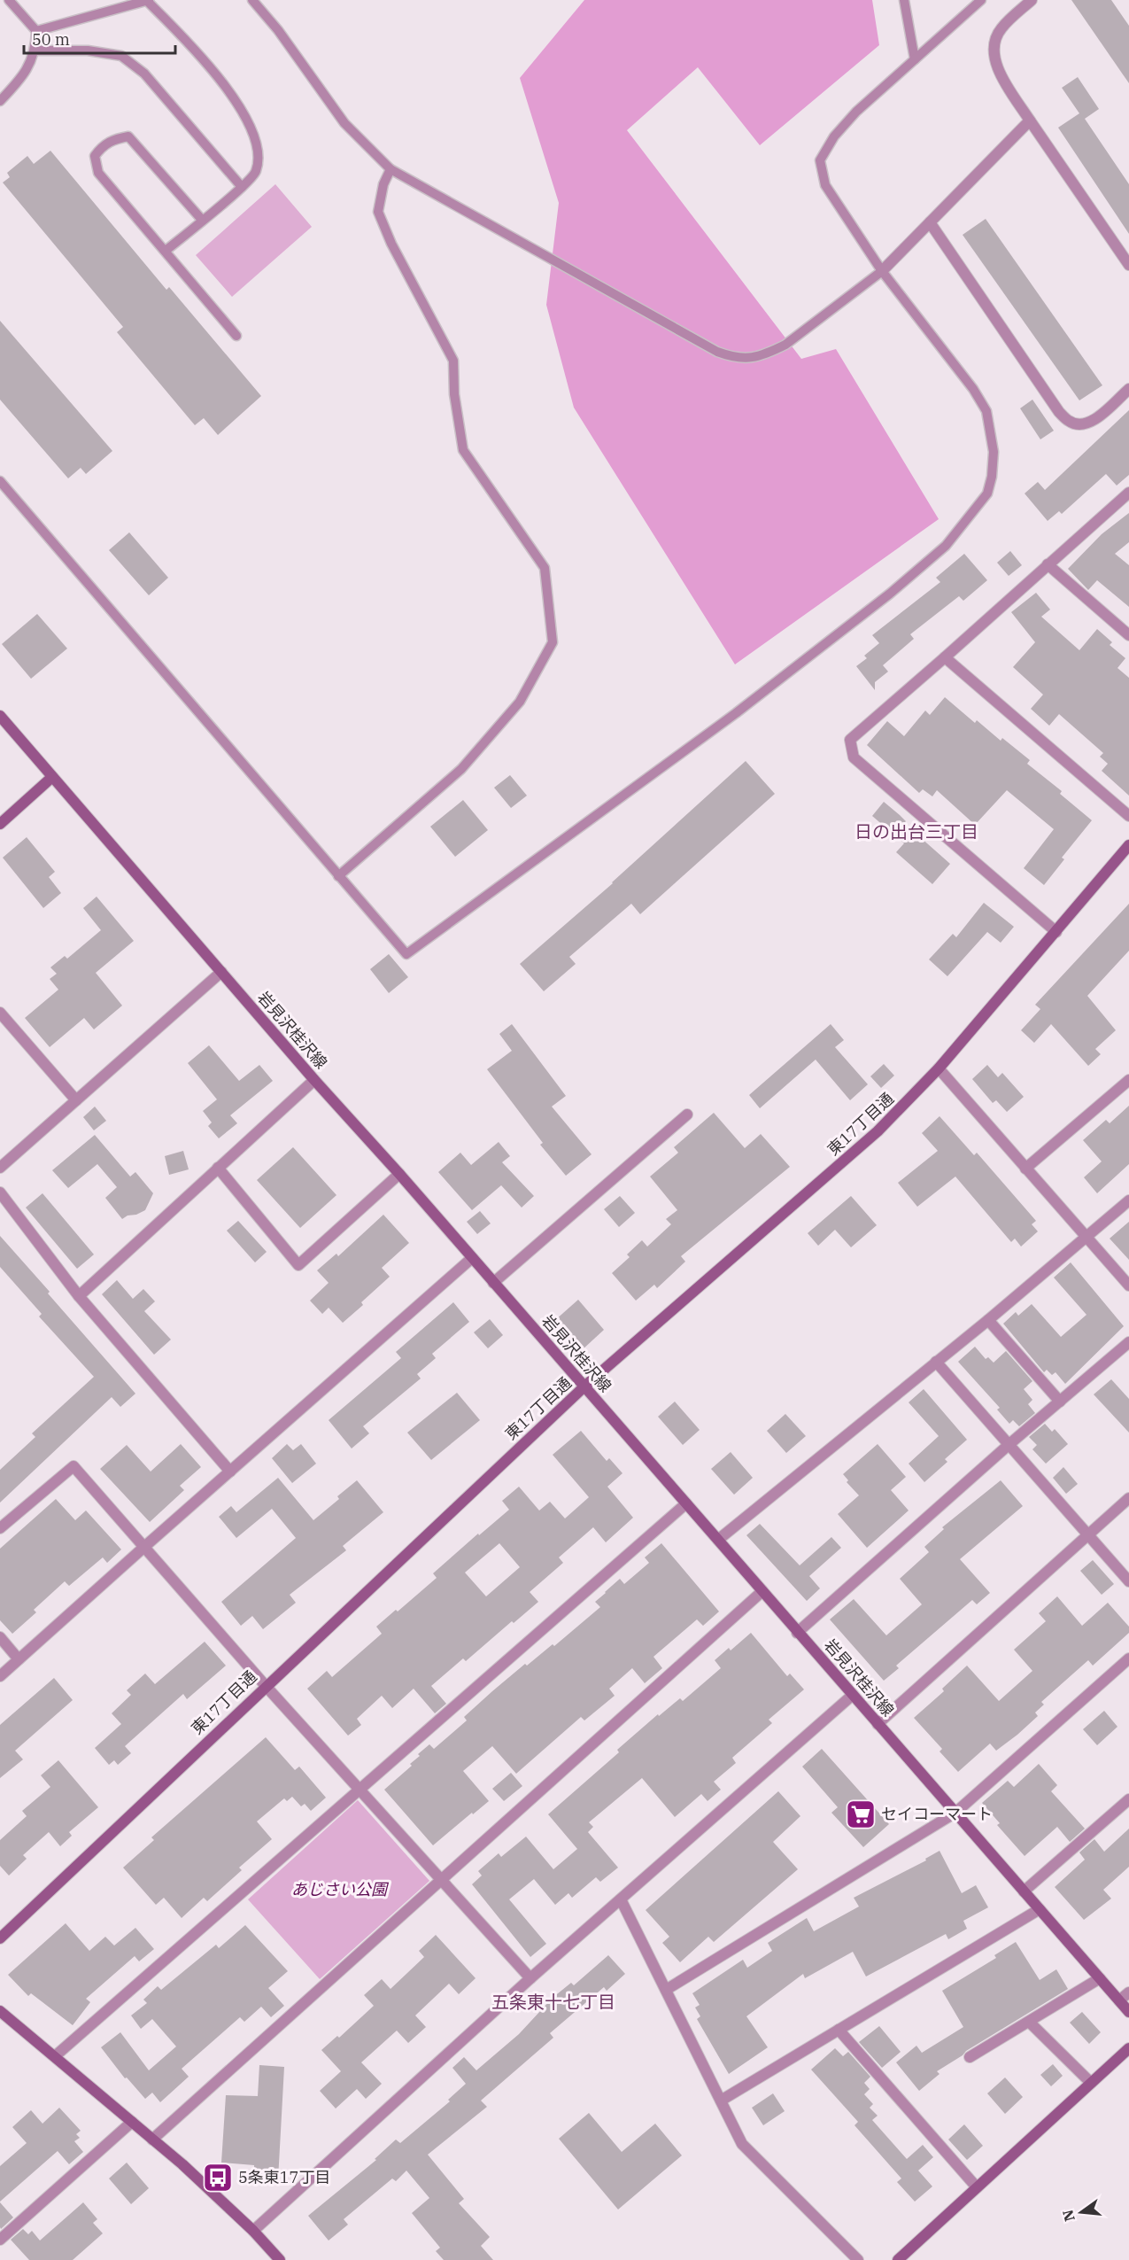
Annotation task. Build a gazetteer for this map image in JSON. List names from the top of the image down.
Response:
{
  "streets": {
    "street": ["岩見沢桂沢線", "東17丁目通"]
  },
  "crossings": [
    ["岩見沢桂沢線", "東17丁目通"]
  ],
  "districts": ["日の出台三丁目", "五条東十七丁目"],
  "parks": ["あじさい公園"],
  "places": {
    "supermarket": ["セイコーマート"],
    "bus stop": ["5条東17丁目"]
  },
  "scale_bar": "50 m",
  "north": "left"
}
